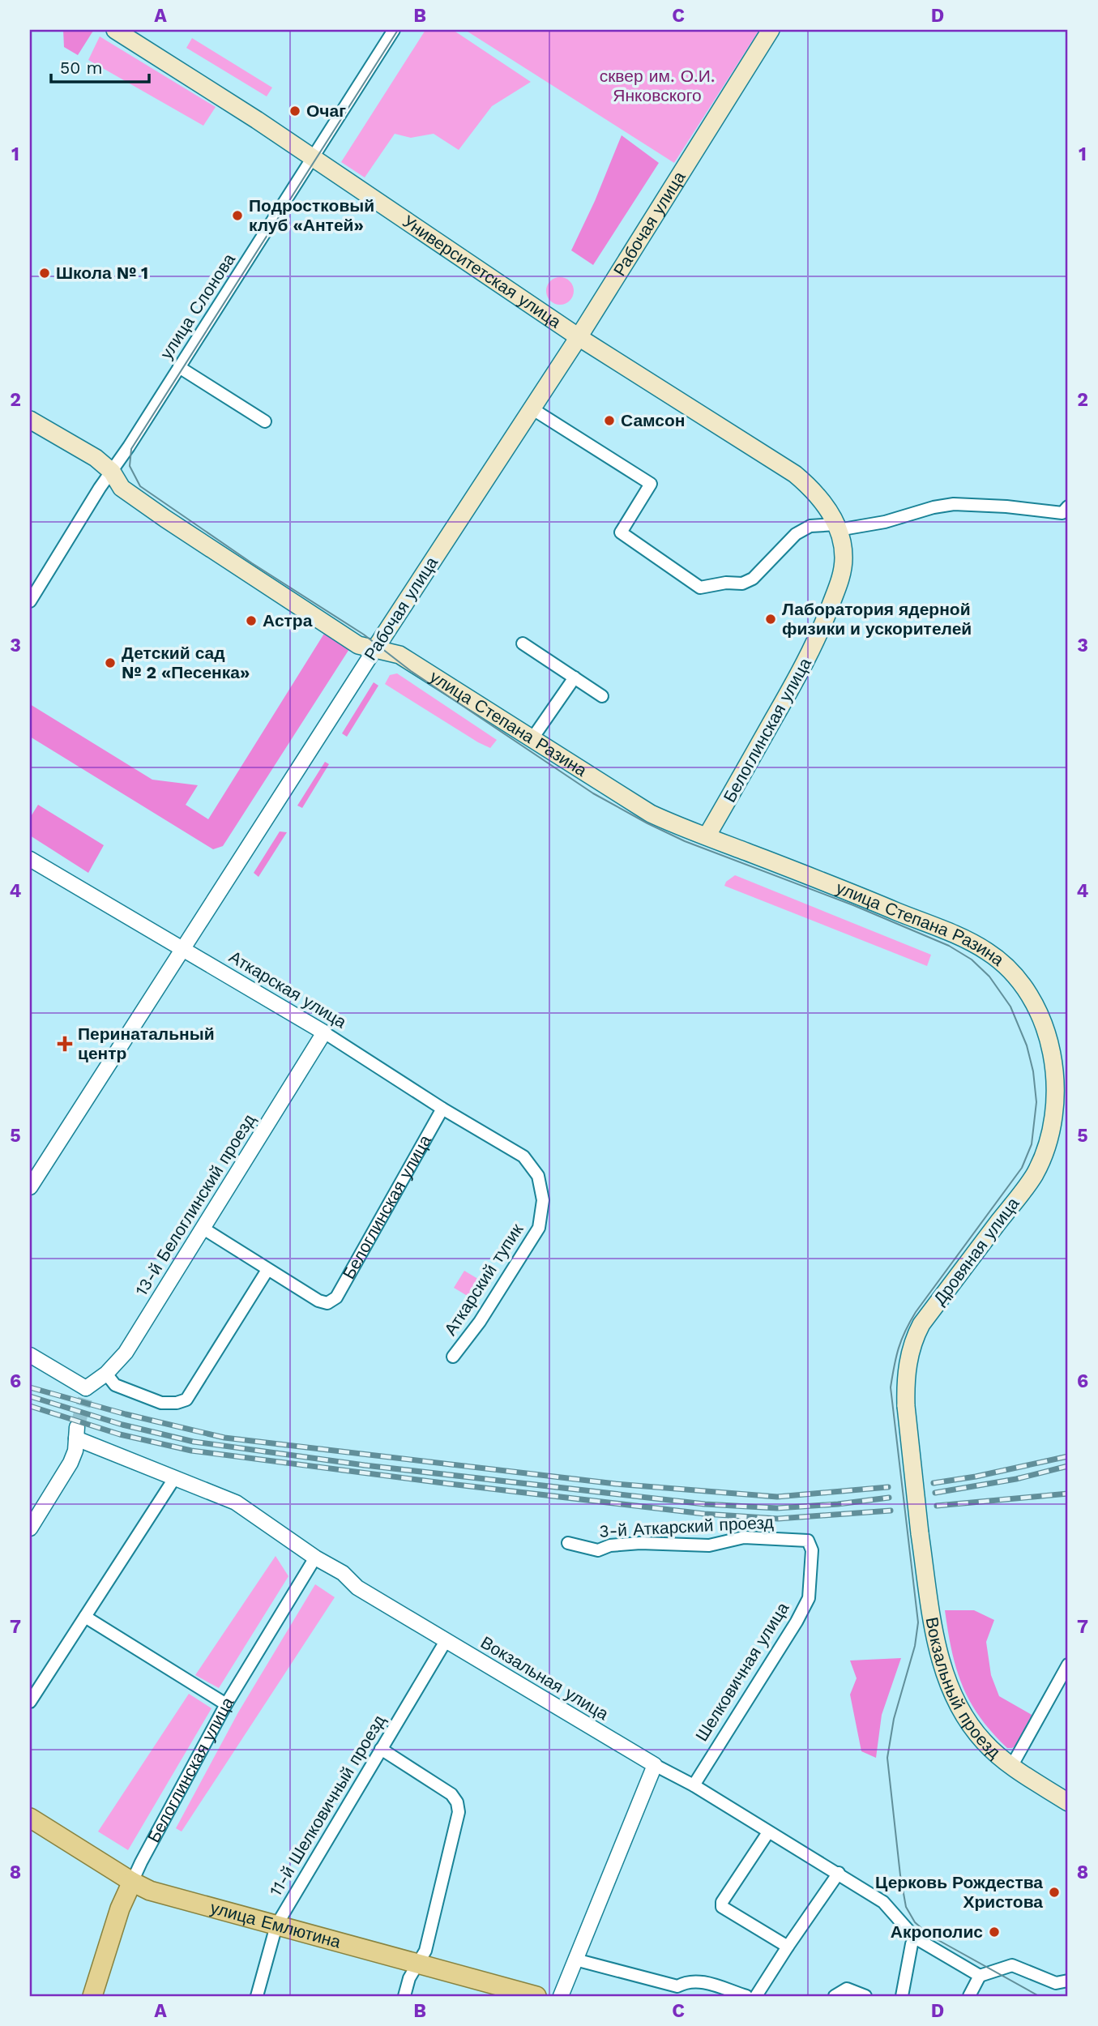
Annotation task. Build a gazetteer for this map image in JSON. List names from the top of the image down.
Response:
{
  "streets": {
    "main road": [
      "Рабочая улица",
      "Университетская улица",
      "улица Степана Разина",
      "Белоглинская улица",
      "Дровяная улица",
      "Вокзальный проезд",
      "улица Емлютина"
    ],
    "street": [
      "улица Слонова",
      "Аткарская улица",
      "13-й Белоглинский проезд",
      "Аткарский тупик",
      "3-й Аткарский проезд",
      "Шелковичная улица",
      "Вокзальная улица",
      "11-й Шелковичный проезд"
    ]
  },
  "crossings": [
    ["Рабочая улица", "Университетская улица"],
    ["Рабочая улица", "улица Степана Разина"],
    ["Рабочая улица", "Аткарская улица"],
    ["Университетская улица", "улица Слонова"],
    ["Университетская улица", "Белоглинская улица"],
    ["улица Слонова", "улица Степана Разина"],
    ["улица Степана Разина", "Белоглинская улица"],
    ["улица Степана Разина", "Дровяная улица"],
    ["Белоглинская улица", "Аткарская улица"],
    ["Белоглинская улица", "Вокзальная улица"],
    ["Белоглинская улица", "улица Емлютина"],
    ["Аткарская улица", "13-й Белоглинский проезд"],
    ["Аткарская улица", "Аткарский тупик"],
    ["Дровяная улица", "Вокзальный проезд"],
    ["3-й Аткарский проезд", "Шелковичная улица"],
    ["Шелковичная улица", "Вокзальная улица"],
    ["Вокзальная улица", "11-й Шелковичный проезд"],
    ["11-й Шелковичный проезд", "улица Емлютина"]
  ],
  "parks": ["сквер им. О.И. Янковского"],
  "places": {
    "other": [
      "Очаг",
      "Подростковый клуб «Антей»",
      "Школа № 1",
      "Самсон",
      "Лаборатория ядерной физики и ускорителей",
      "Астра",
      "Детский сад № 2 «Песенка»",
      "Церковь Рождества Христова",
      "Акрополис"
    ],
    "health": ["Перинатальный центр"]
  },
  "scale_bar": "50 m",
  "grid": {
    "columns": [
      "A",
      "B",
      "C",
      "D"
    ],
    "rows": [
      "1",
      "2",
      "3",
      "4",
      "5",
      "6",
      "7",
      "8"
    ]
  }
}
